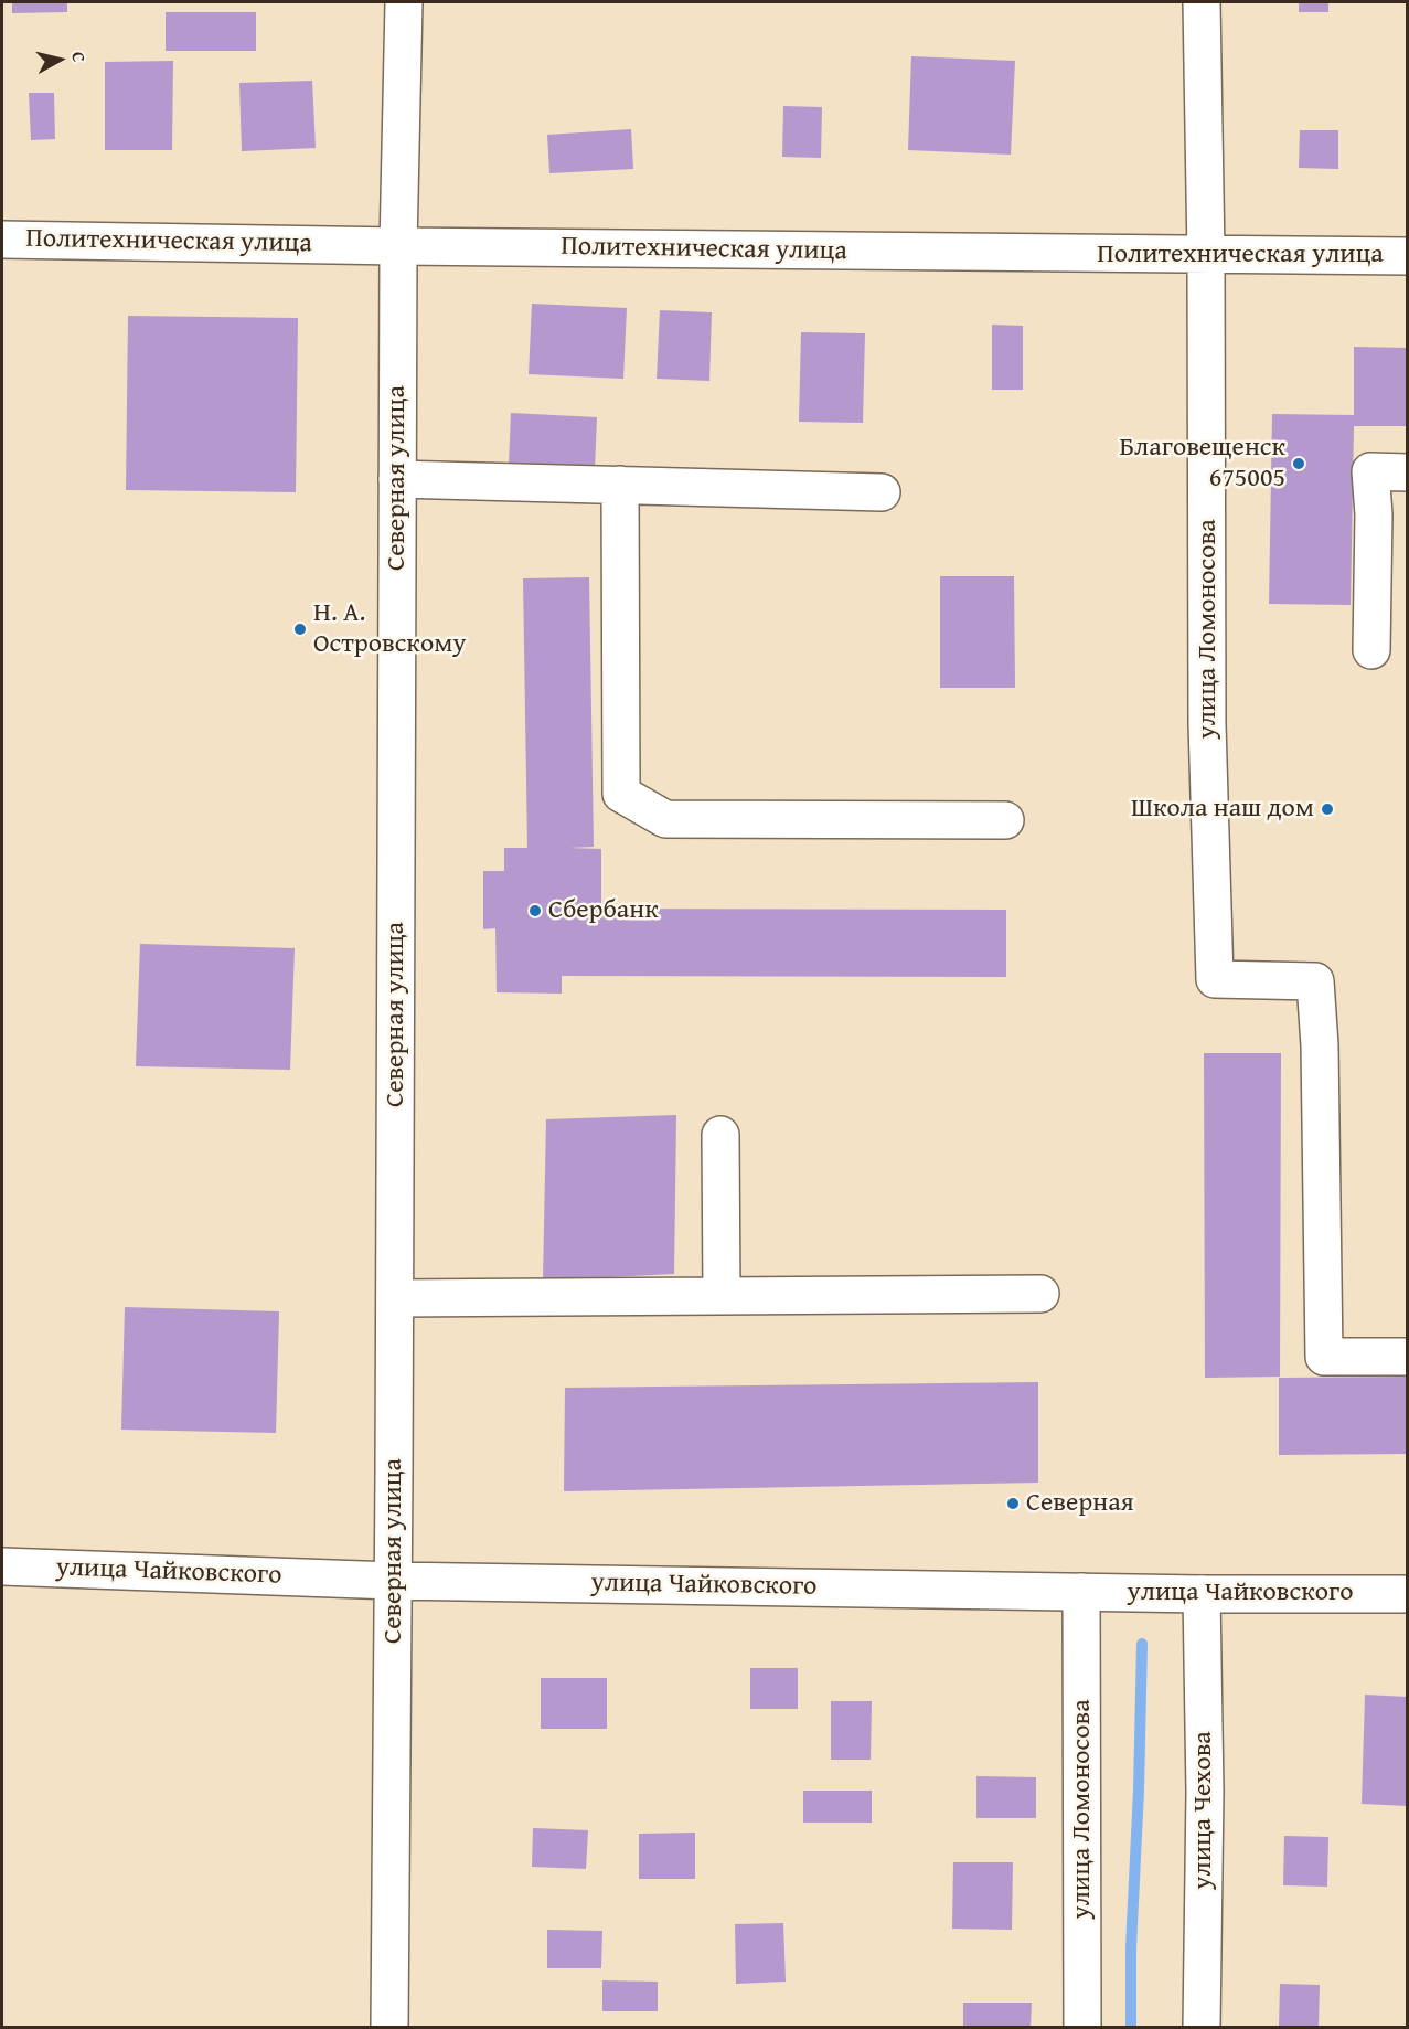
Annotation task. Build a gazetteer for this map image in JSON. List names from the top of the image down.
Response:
{
  "streets": {
    "main road": [
      "Политехническая улица",
      "Северная улица",
      "улица Ломоносова",
      "улица Чайковского",
      "улица Чехова"
    ]
  },
  "crossings": [
    ["Политехническая улица", "Северная улица"],
    ["Политехническая улица", "улица Ломоносова"],
    ["Северная улица", "улица Чайковского"],
    ["улица Ломоносова", "улица Чайковского"],
    ["улица Чайковского", "улица Чехова"]
  ],
  "places": [
    "Благовещенск 675005",
    "Н. А. Островскому",
    "Школа наш дом",
    "Сбербанк",
    "Северная"
  ],
  "north": "right"
}
